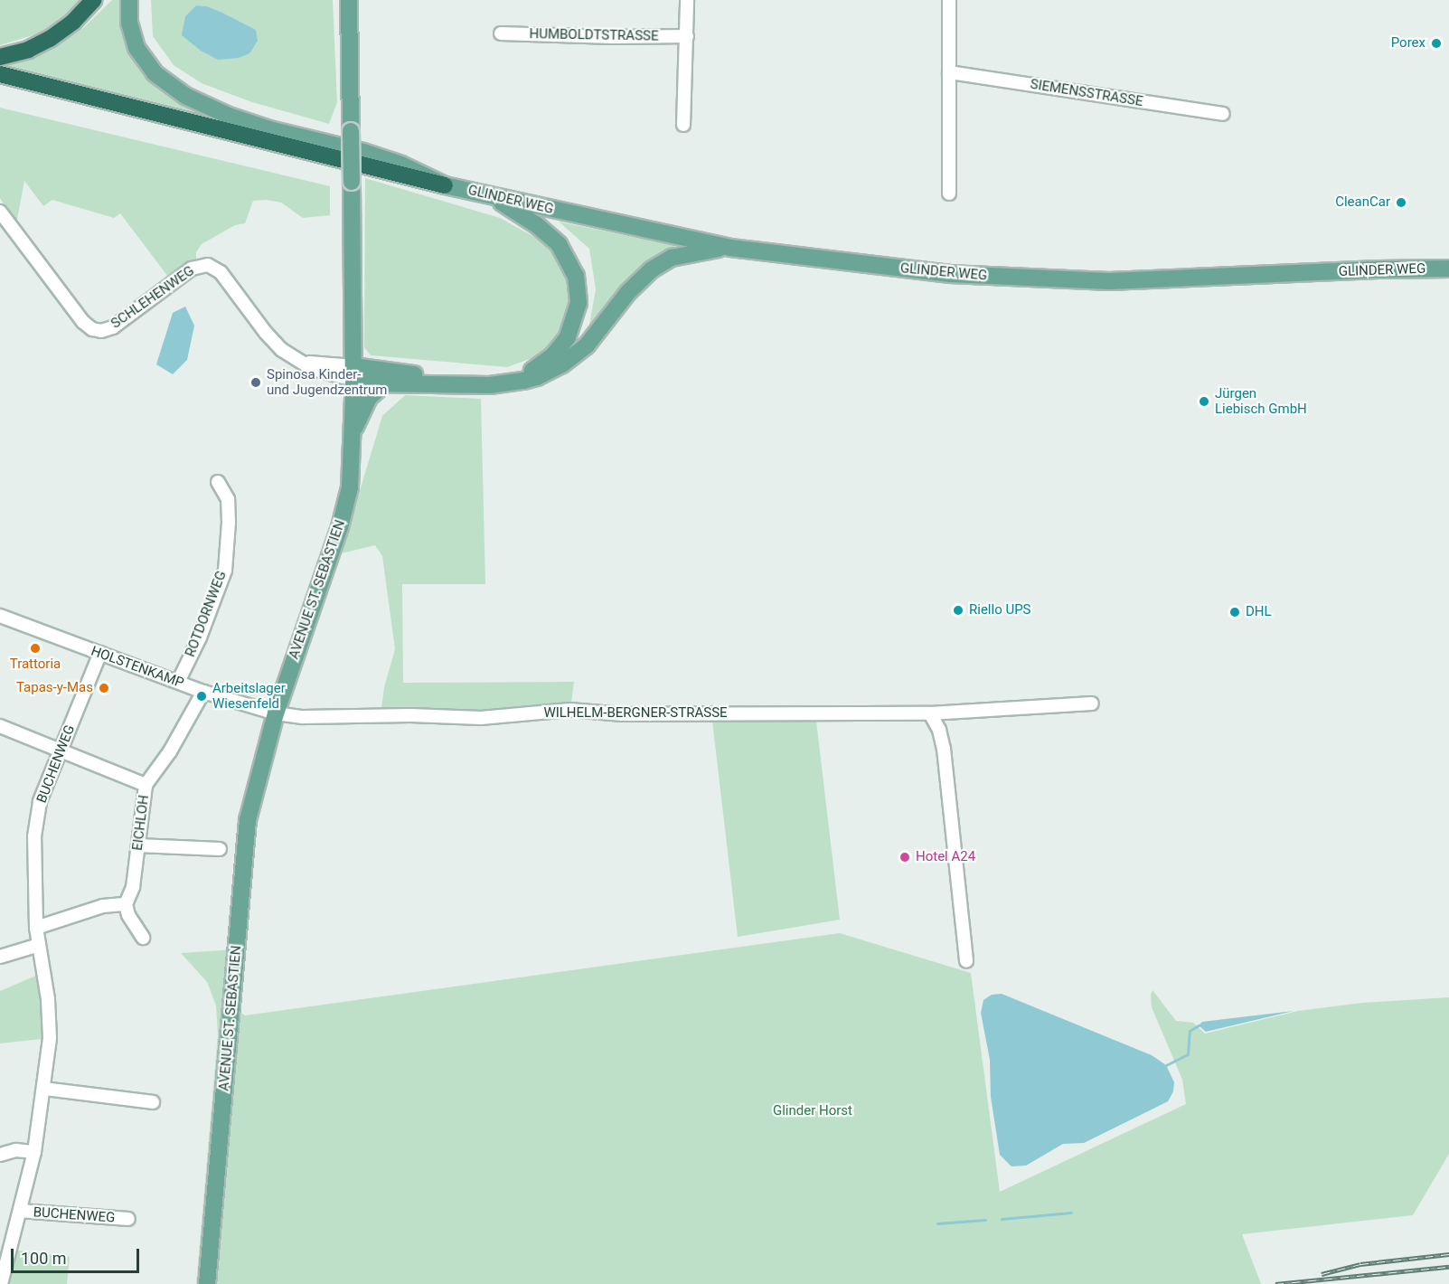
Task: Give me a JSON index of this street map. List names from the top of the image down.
{
  "streets": {
    "main road": ["GLINDER WEG", "AVENUE ST. SEBASTIEN"],
    "street": [
      "HUMBOLDTSTRASSE",
      "SIEMENSSTRASSE",
      "SCHLEHENWEG",
      "ROTDORNWEG",
      "HOLSTENKAMP",
      "WILHELM-BERGNER-STRASSE",
      "BUCHENWEG",
      "EICHLOH"
    ]
  },
  "crossings": [
    ["SCHLEHENWEG", "AVENUE ST. SEBASTIEN"],
    ["AVENUE ST. SEBASTIEN", "HOLSTENKAMP"],
    ["AVENUE ST. SEBASTIEN", "WILHELM-BERGNER-STRASSE"],
    ["ROTDORNWEG", "HOLSTENKAMP"],
    ["HOLSTENKAMP", "WILHELM-BERGNER-STRASSE"],
    ["HOLSTENKAMP", "BUCHENWEG"],
    ["HOLSTENKAMP", "EICHLOH"]
  ],
  "parks": ["Glinder Horst"],
  "places": [
    "Porex",
    "CleanCar",
    "Spinosa Kinder- und Jugendzentrum",
    "Jürgen Liebisch GmbH",
    "Riello UPS",
    "DHL",
    "Trattoria",
    "Tapas-y-Mas",
    "Arbeitslager Wiesenfeld",
    "Hotel A24"
  ],
  "scale_bar": "100 m"
}
